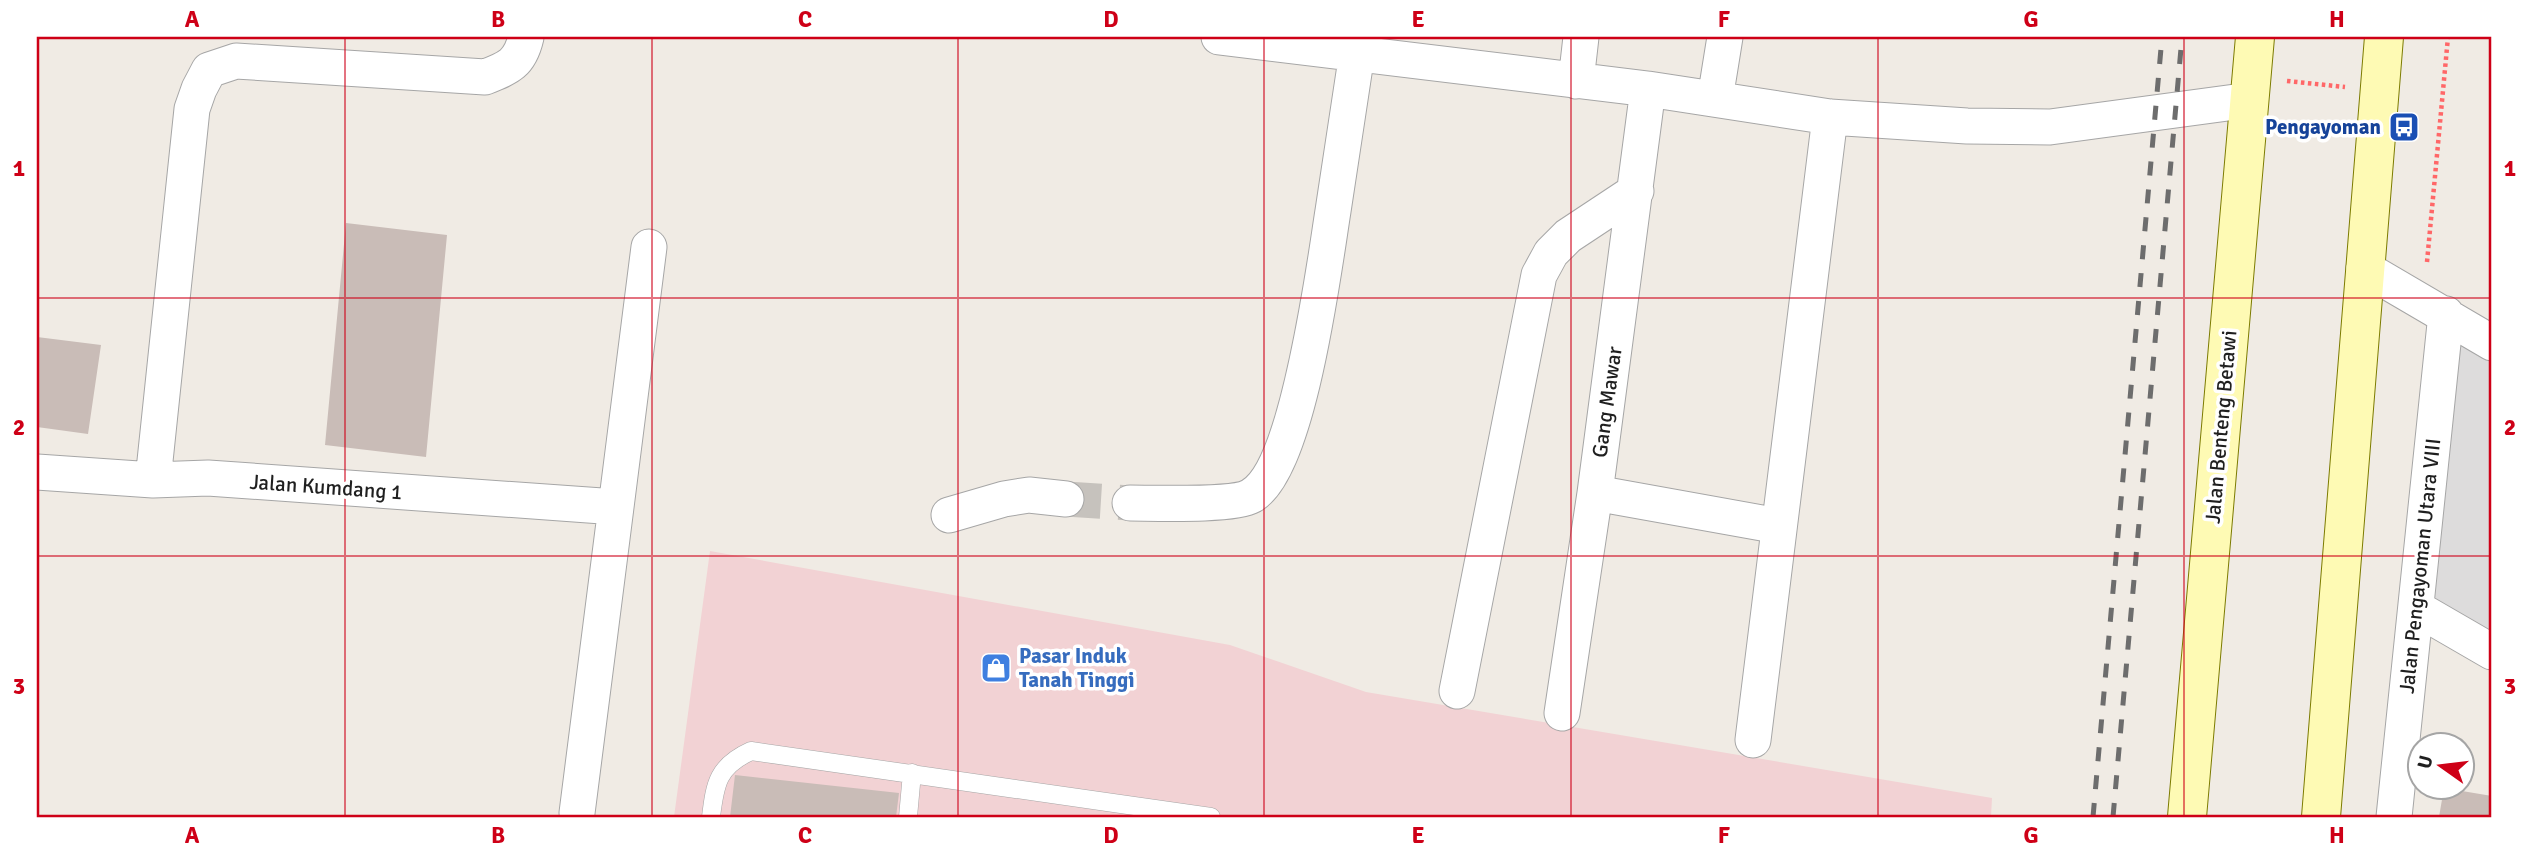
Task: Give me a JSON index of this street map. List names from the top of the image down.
{
  "streets": {
    "main road": ["Jalan Benteng Betawi"],
    "street": ["Gang Mawar", "Jalan Kumdang 1", "Jalan Pengayoman Utara VIII"]
  },
  "places": {
    "bus stop": ["Pengayoman"],
    "shop": ["Pasar Induk Tanah Tinggi"]
  },
  "north": "left",
  "grid": {
    "columns": [
      "A",
      "B",
      "C",
      "D",
      "E",
      "F",
      "G",
      "H"
    ],
    "rows": ["1", "2", "3"]
  }
}
